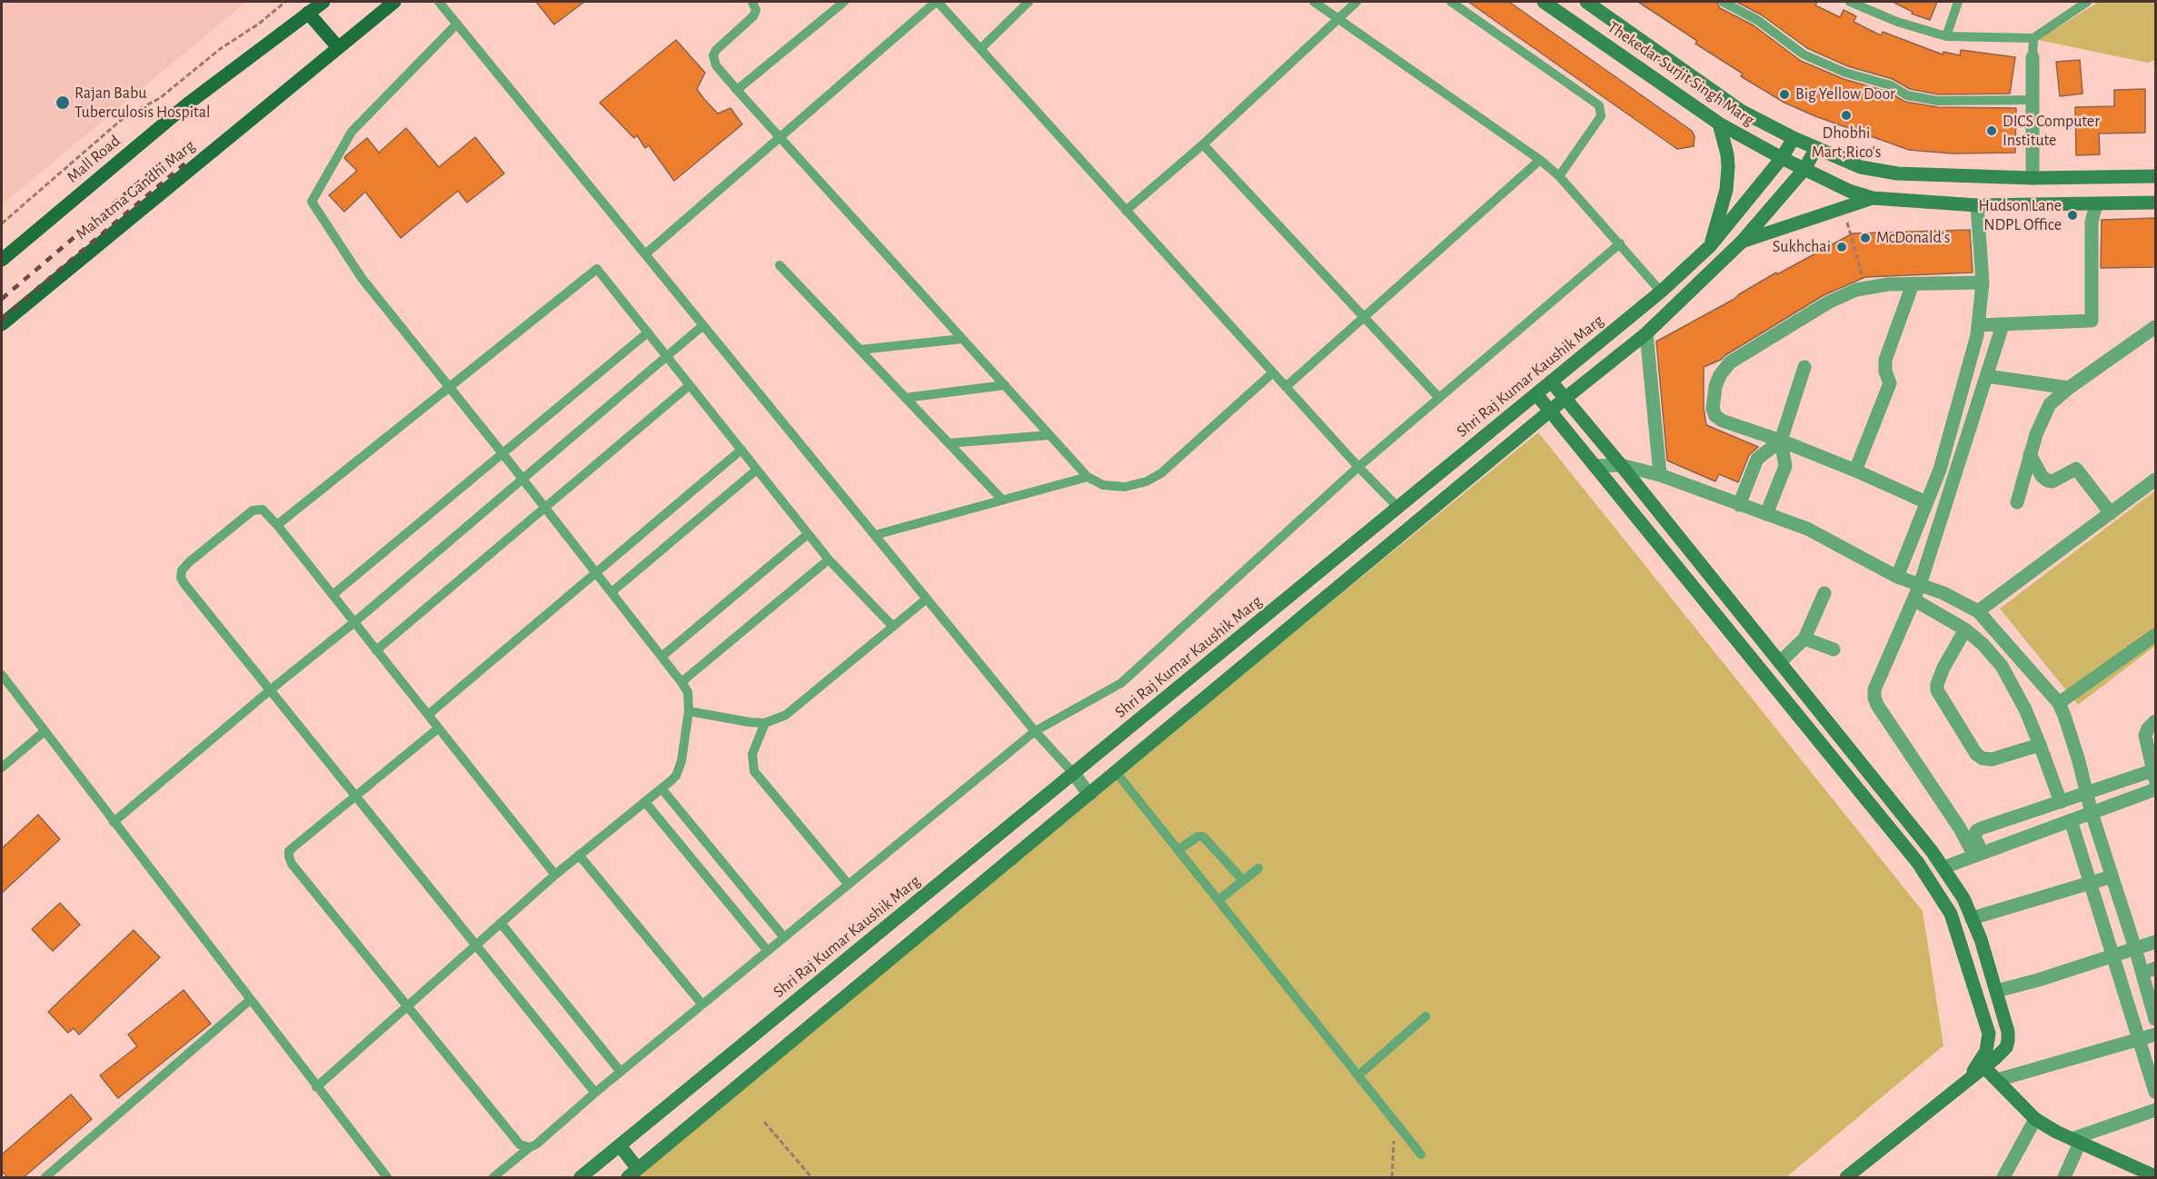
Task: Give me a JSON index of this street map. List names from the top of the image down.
{
  "streets": {
    "main road": ["Mall Road", "Mahatma Gandhi Marg"],
    "street": ["Thekedar Surjit Singh Marg", "Shri Raj Kumar Kaushik Marg"]
  },
  "crossings": [
    ["Thekedar Surjit Singh Marg", "Shri Raj Kumar Kaushik Marg"]
  ],
  "places": [
    "Big Yellow Door",
    "Rajan Babu Tuberculosis Hospital",
    "Dhobhi Mart;Rico's",
    "DICS Computer Institute",
    "Hudson Lane NDPL Office",
    "McDonald's",
    "Sukhchai"
  ]
}
